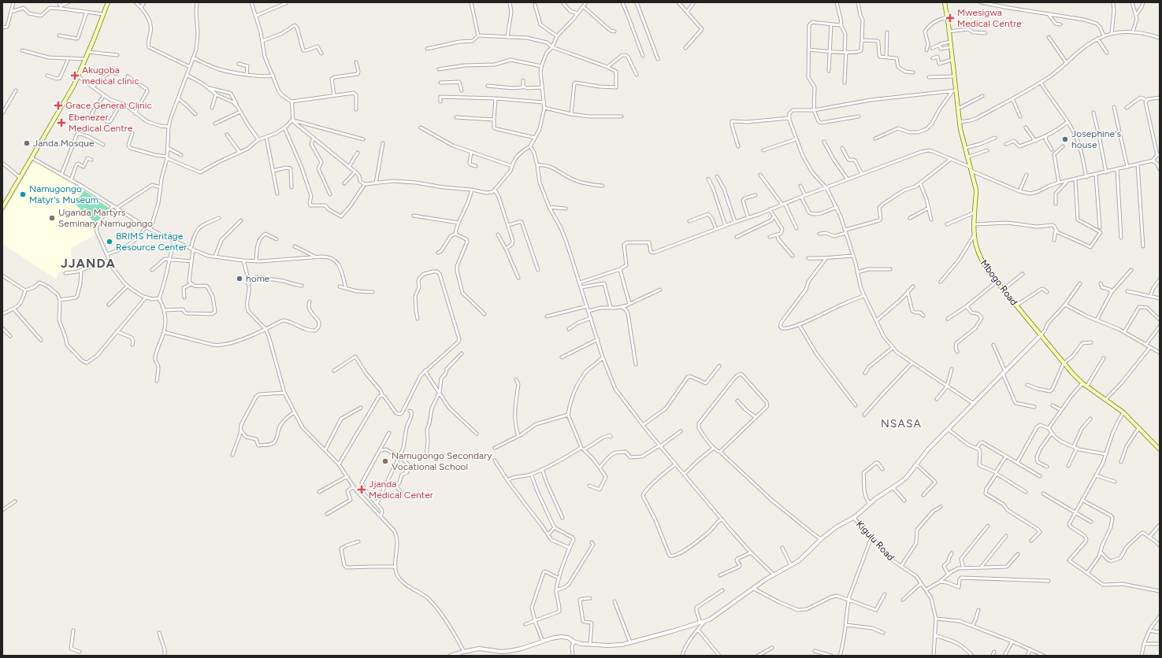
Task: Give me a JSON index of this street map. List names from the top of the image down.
{
  "streets": {
    "main road": ["Mbogo Road"],
    "street": ["Kigulu Road"]
  },
  "districts": ["JJANDA", "NSASA"],
  "places": {
    "health": [
      "Mwesigwa Medical Centre",
      "Akugoba medical clinic",
      "Grace General Clinic",
      "Ebenezer Medical.Centre",
      "Jjanda Medical Center"
    ],
    "other": [
      "Josephine's house",
      "Janda.Mosque",
      "Namugongo Matyr's Museum",
      "Uganda Martyrs Seminary Namugongo",
      "BRIMS Heritage Resource Center",
      "home",
      "Namugongo Secondary Vocational School"
    ]
  }
}
